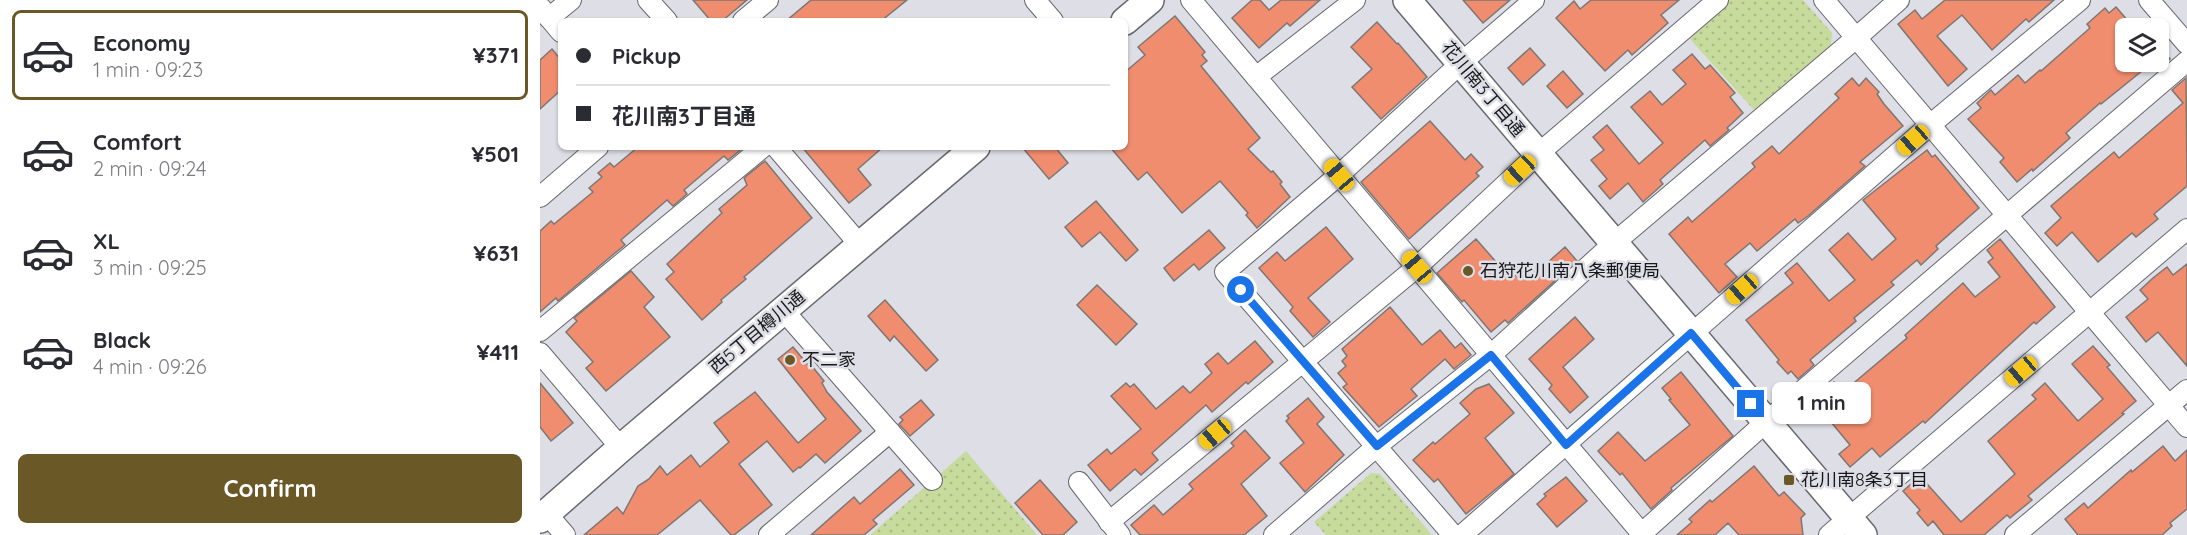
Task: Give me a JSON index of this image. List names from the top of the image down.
{
  "streets": {
    "street": ["花川南3丁目通", "西5丁目樽川通"]
  },
  "places": {
    "other": ["石狩花川南八条郵便局", "不二家"],
    "transit": ["花川南8条3丁目"]
  },
  "page": {
    "list": [
      {
        "name": "Economy",
        "note": "1 min · 09:23",
        "value": "¥371"
      },
      {
        "name": "Comfort",
        "note": "2 min · 09:24",
        "value": "¥501"
      },
      {
        "name": "XL",
        "note": "3 min · 09:25",
        "value": "¥631"
      },
      {
        "name": "Black",
        "note": "4 min · 09:26",
        "value": "¥411"
      }
    ],
    "banner": ["Pickup", "花川南3丁目通"],
    "bubble": "1 min",
    "buttons": "Confirm"
  }
}
